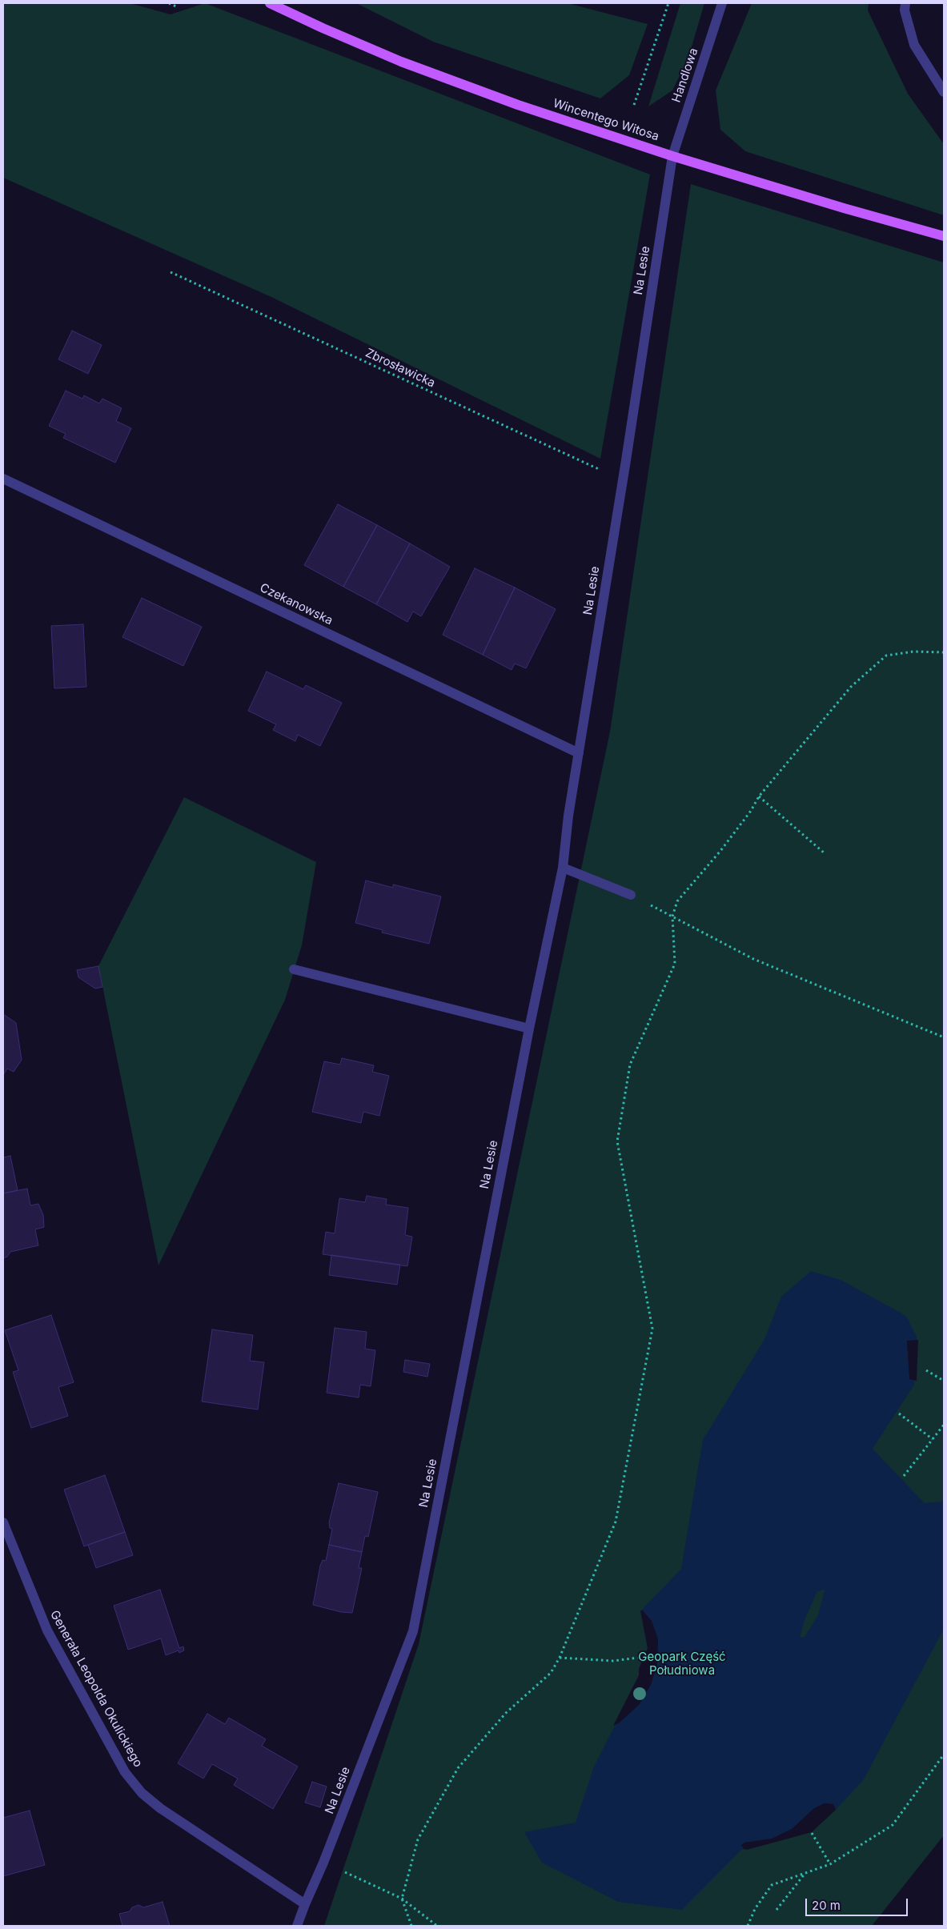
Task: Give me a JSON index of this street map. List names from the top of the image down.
{
  "streets": {
    "main road": ["Wincentego Witosa"],
    "street": [
      "Handlowa",
      "Na Lesie",
      "Czekanowska",
      "Generała Leopolda Okulickiego"
    ],
    "path": ["Zbrosławicka"]
  },
  "crossings": [
    ["Handlowa", "Wincentego Witosa"],
    ["Handlowa", "Na Lesie"],
    ["Wincentego Witosa", "Na Lesie"],
    ["Na Lesie", "Zbrosławicka"],
    ["Na Lesie", "Czekanowska"],
    ["Na Lesie", "Generała Leopolda Okulickiego"]
  ],
  "parks": ["Geopark Część Południowa"],
  "scale_bar": "20 m"
}
